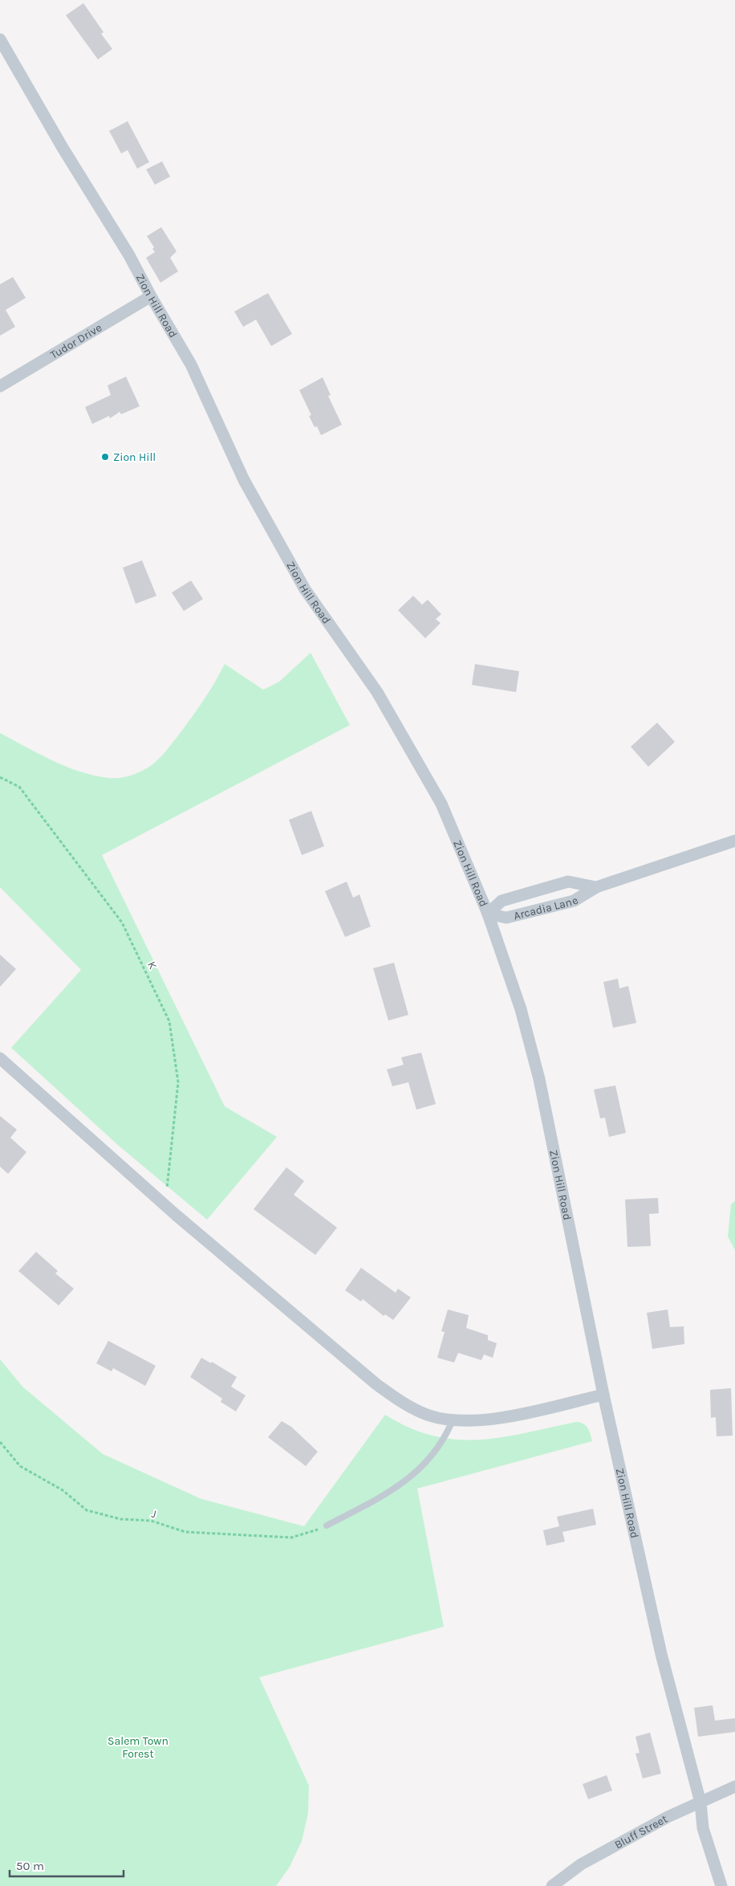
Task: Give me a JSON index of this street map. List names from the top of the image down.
{
  "streets": {
    "street": [
      "Zion Hill Road",
      "Tudor Drive",
      "Arcadia Lane",
      "Bluff Street"
    ],
    "path": ["K", "J"]
  },
  "crossings": [
    ["Zion Hill Road", "Tudor Drive"],
    ["Zion Hill Road", "Arcadia Lane"],
    ["Zion Hill Road", "Bluff Street"]
  ],
  "parks": ["Salem Town Forest"],
  "places": ["Zion Hill"],
  "scale_bar": "50 m"
}
